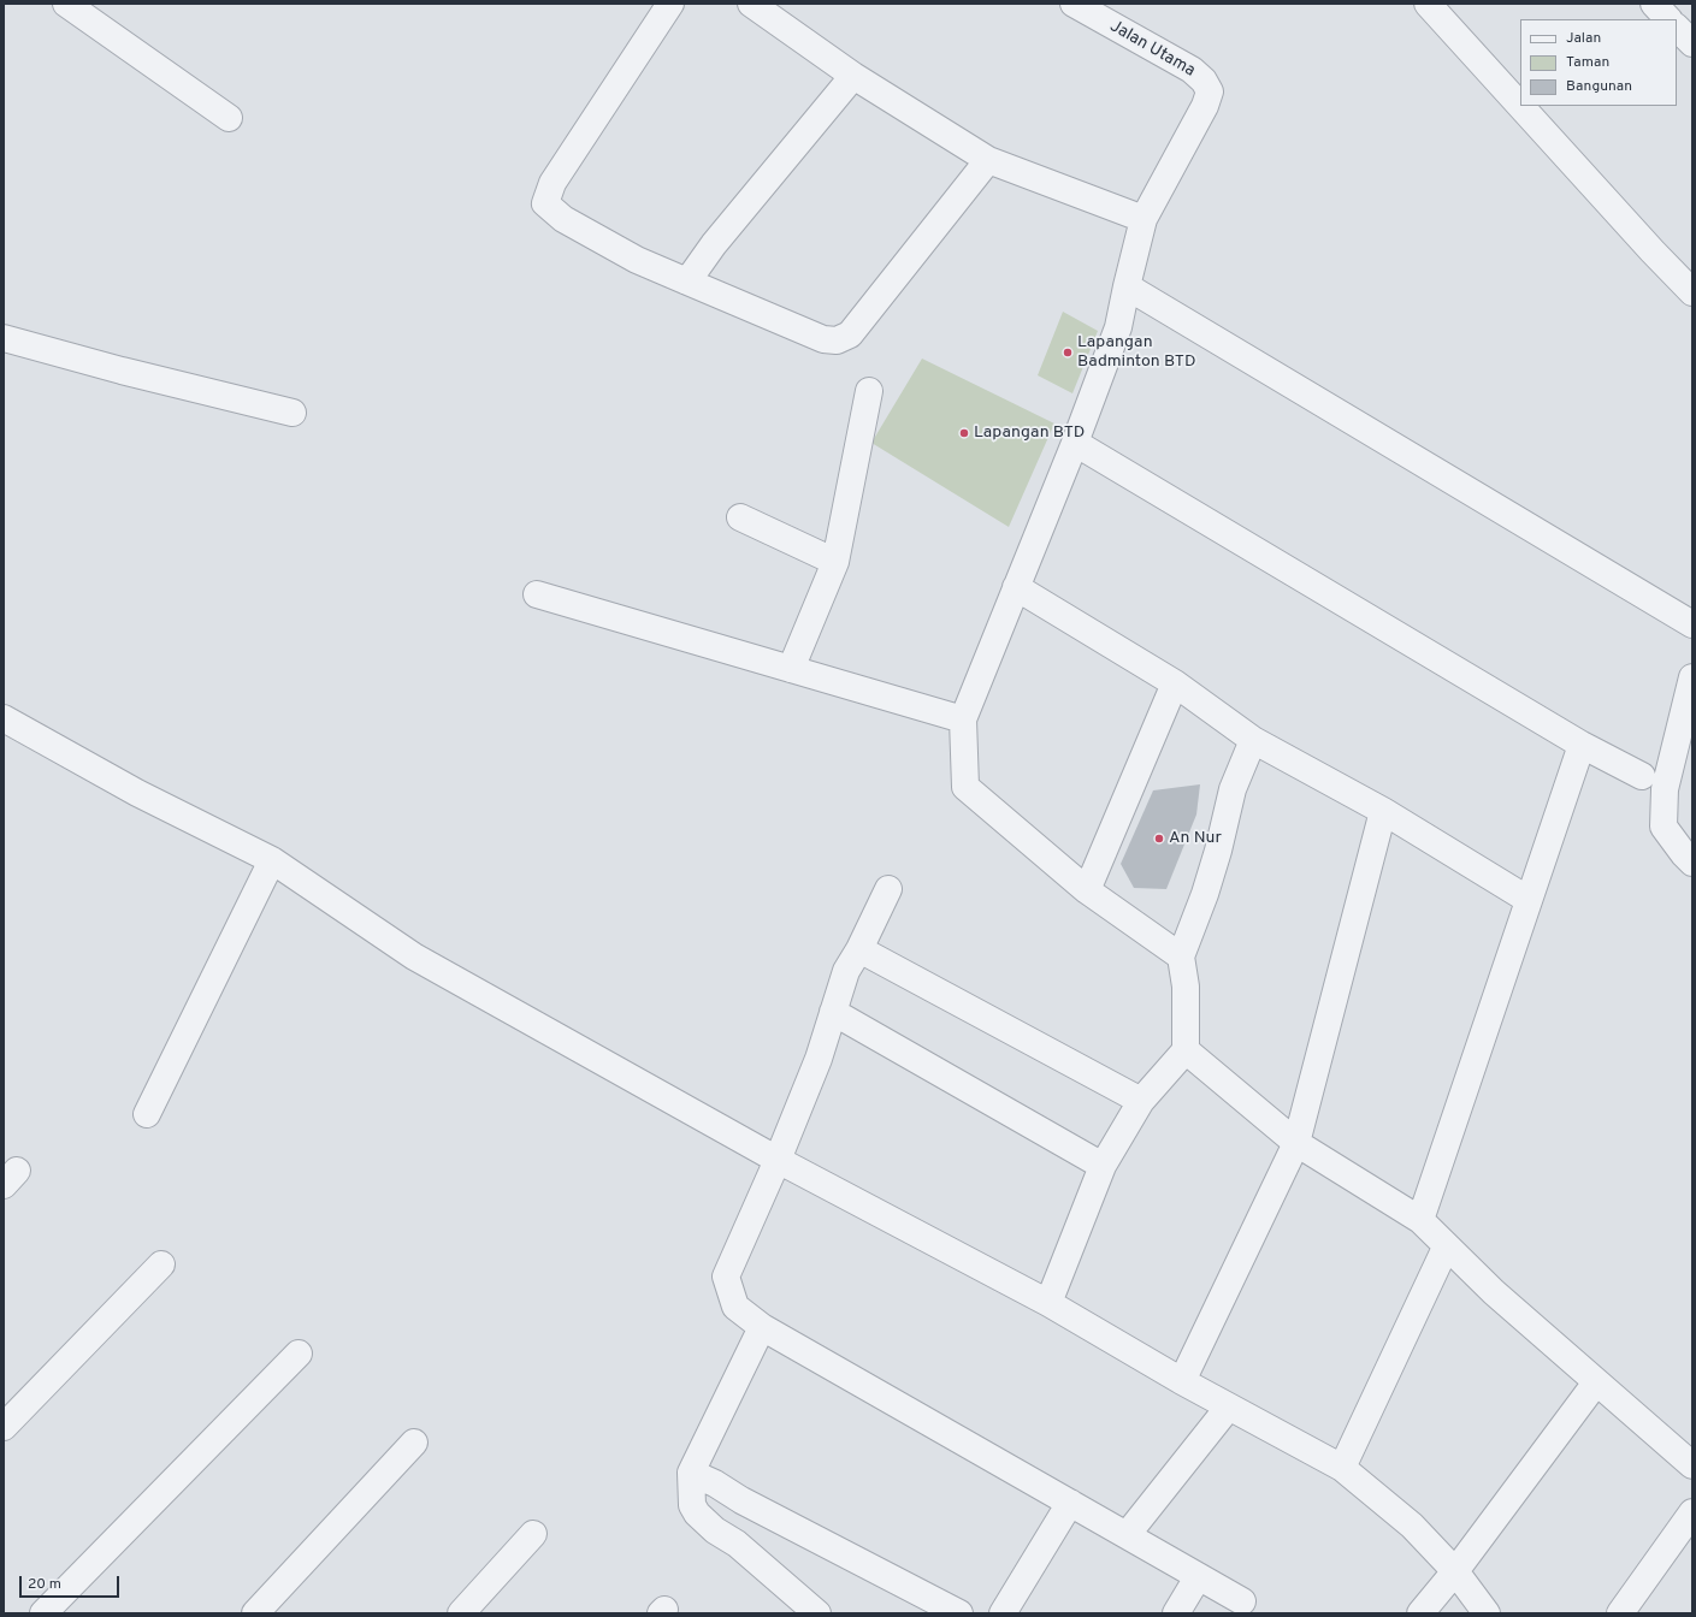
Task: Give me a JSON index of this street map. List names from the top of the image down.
{
  "streets": {
    "street": ["Jalan Utama"]
  },
  "places": ["Lapangan Badminton BTD", "Lapangan BTD", "An Nur"],
  "legend": ["Jalan", "Taman", "Bangunan"],
  "scale_bar": "20 m"
}
